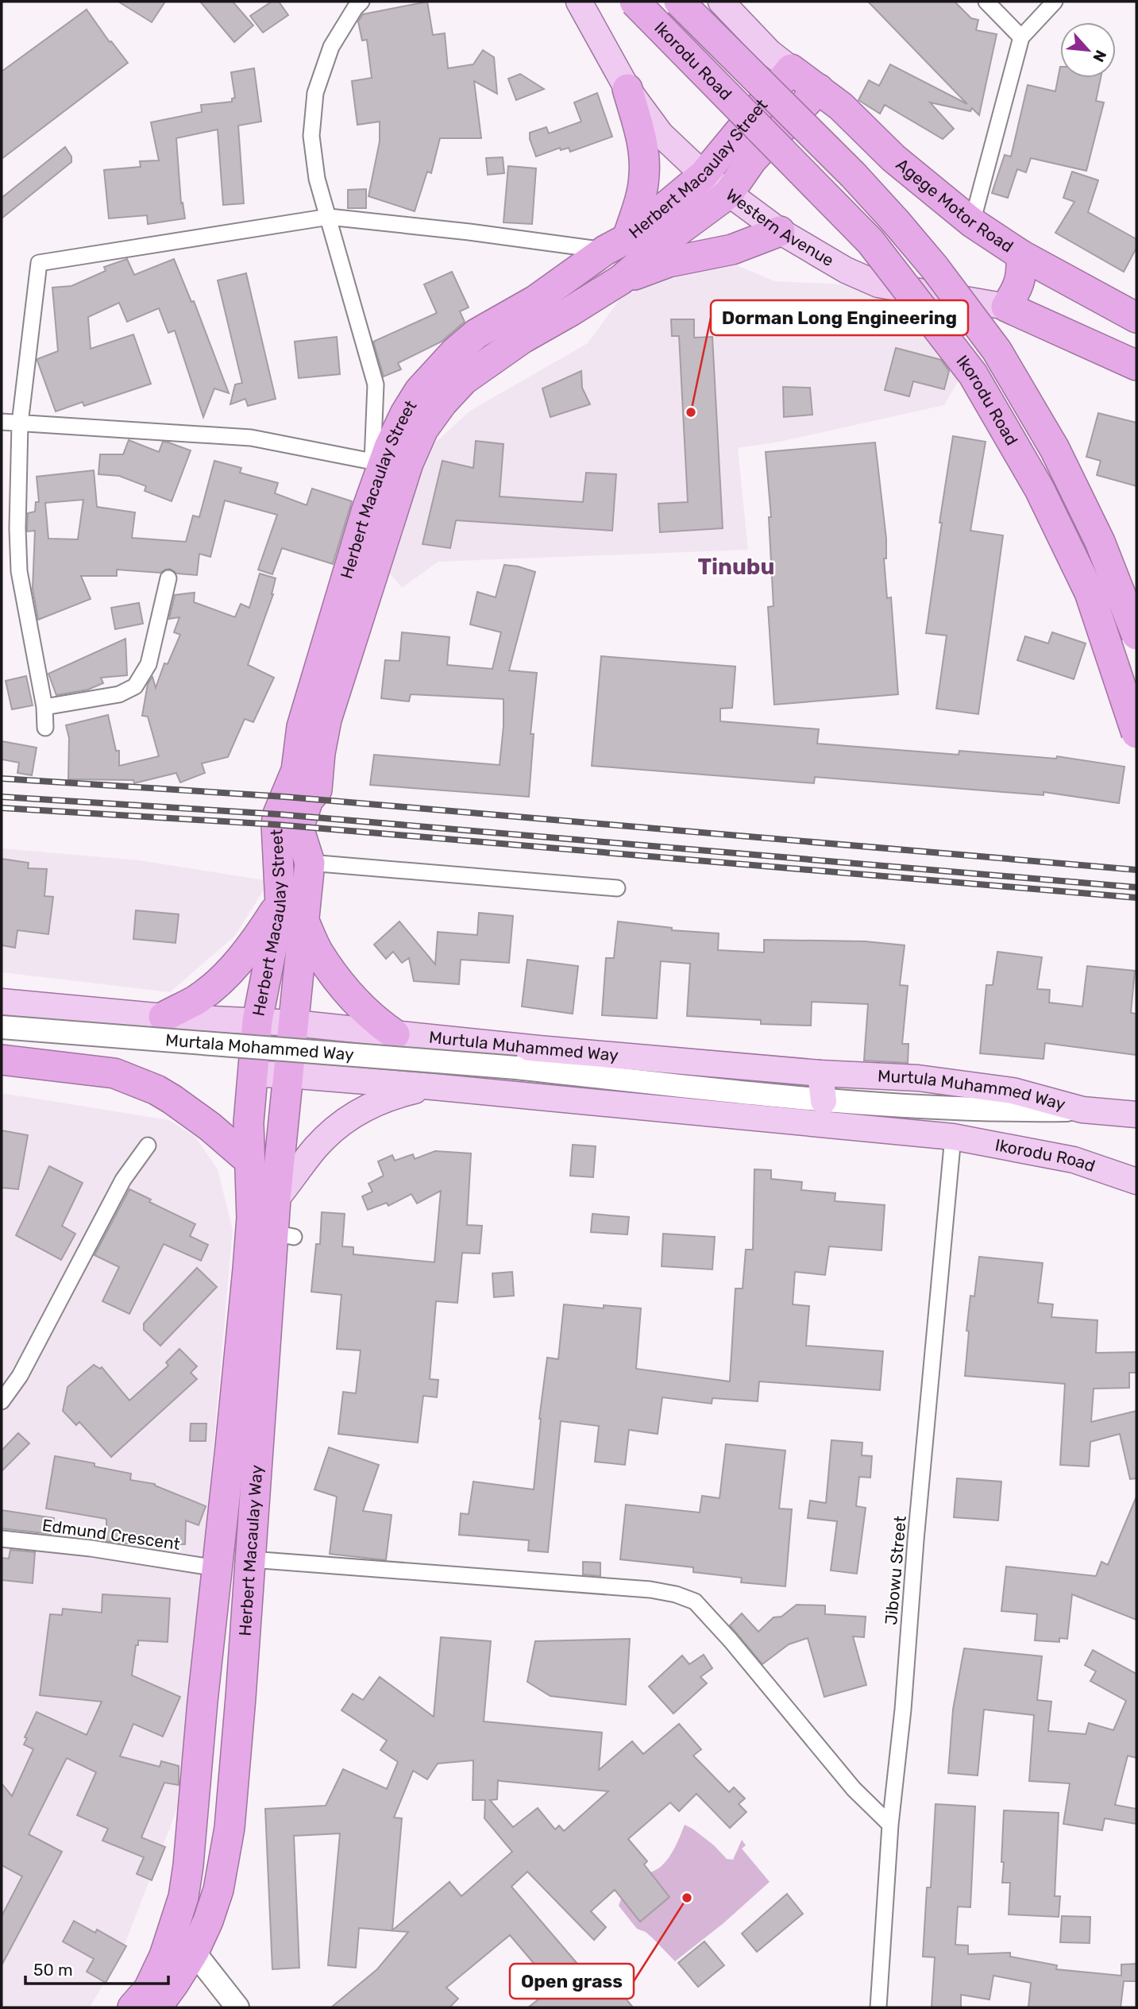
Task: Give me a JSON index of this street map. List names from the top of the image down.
{
  "streets": {
    "highway": [
      "Ikorodu Road",
      "Herbert Macaulay Street",
      "Agege Motor Road",
      "Herbert Macaulay Way"
    ],
    "main road": ["Western Avenue", "Murtula Muhammed Way", "Murtala Mohammed Way"],
    "street": ["Edmund Crescent", "Jibowu Street"]
  },
  "crossings": [
    ["Ikorodu Road", "Jibowu Street"],
    ["Herbert Macaulay Street", "Agege Motor Road"],
    ["Herbert Macaulay Street", "Western Avenue"],
    ["Herbert Macaulay Street", "Murtula Muhammed Way"],
    ["Herbert Macaulay Street", "Herbert Macaulay Way"],
    ["Murtula Muhammed Way", "Murtala Mohammed Way"],
    ["Edmund Crescent", "Herbert Macaulay Way"]
  ],
  "districts": ["Tinubu"],
  "places": ["Dorman Long Engineering", "Open grass"],
  "scale_bar": "50 m",
  "north": "bottom right"
}
